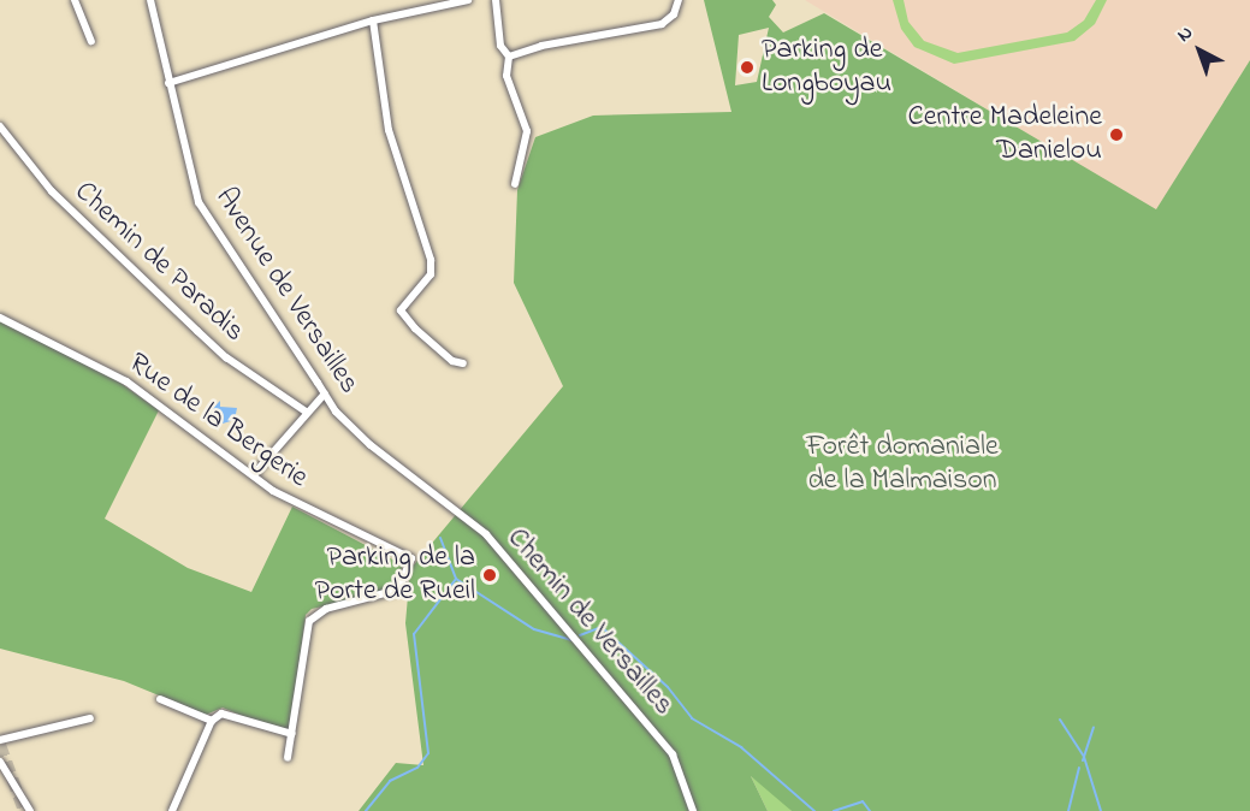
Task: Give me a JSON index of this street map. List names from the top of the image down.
{
  "streets": {
    "street": [
      "Chemin de Paradis",
      "Avenue de Versailles",
      "Rue de la Bergerie",
      "Chemin de Versailles"
    ]
  },
  "crossings": [
    ["Avenue de Versailles", "Chemin de Versailles"]
  ],
  "parks": ["Forêt domaniale de la Malmaison"],
  "places": ["Parking de Longboyau", "Centre Madeleine Danielou", "Parking de la Porte de Rueil"],
  "north": "top left"
}
